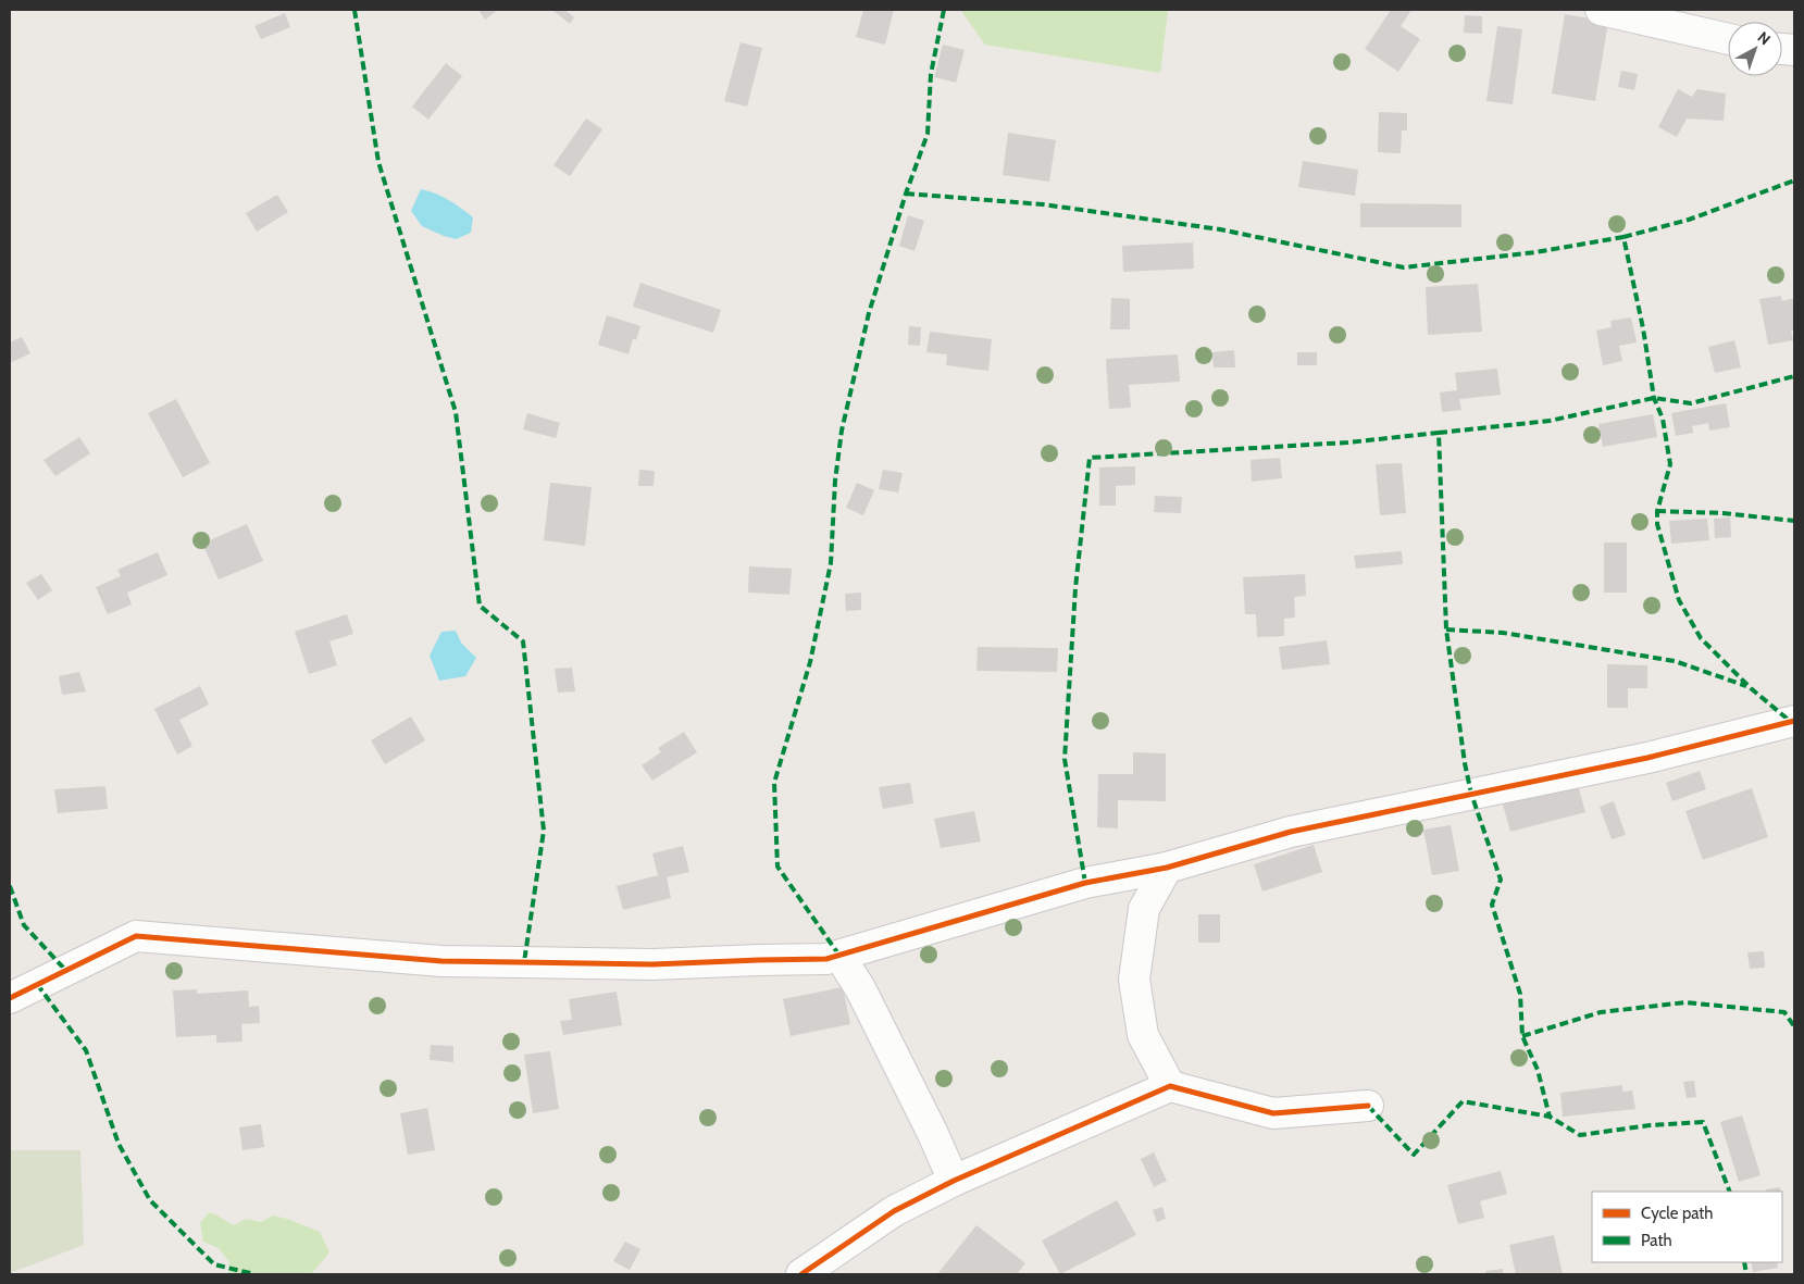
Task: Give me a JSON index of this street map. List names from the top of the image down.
{
  "legend": ["Cycle path", "Path"],
  "north": "top right"
}
